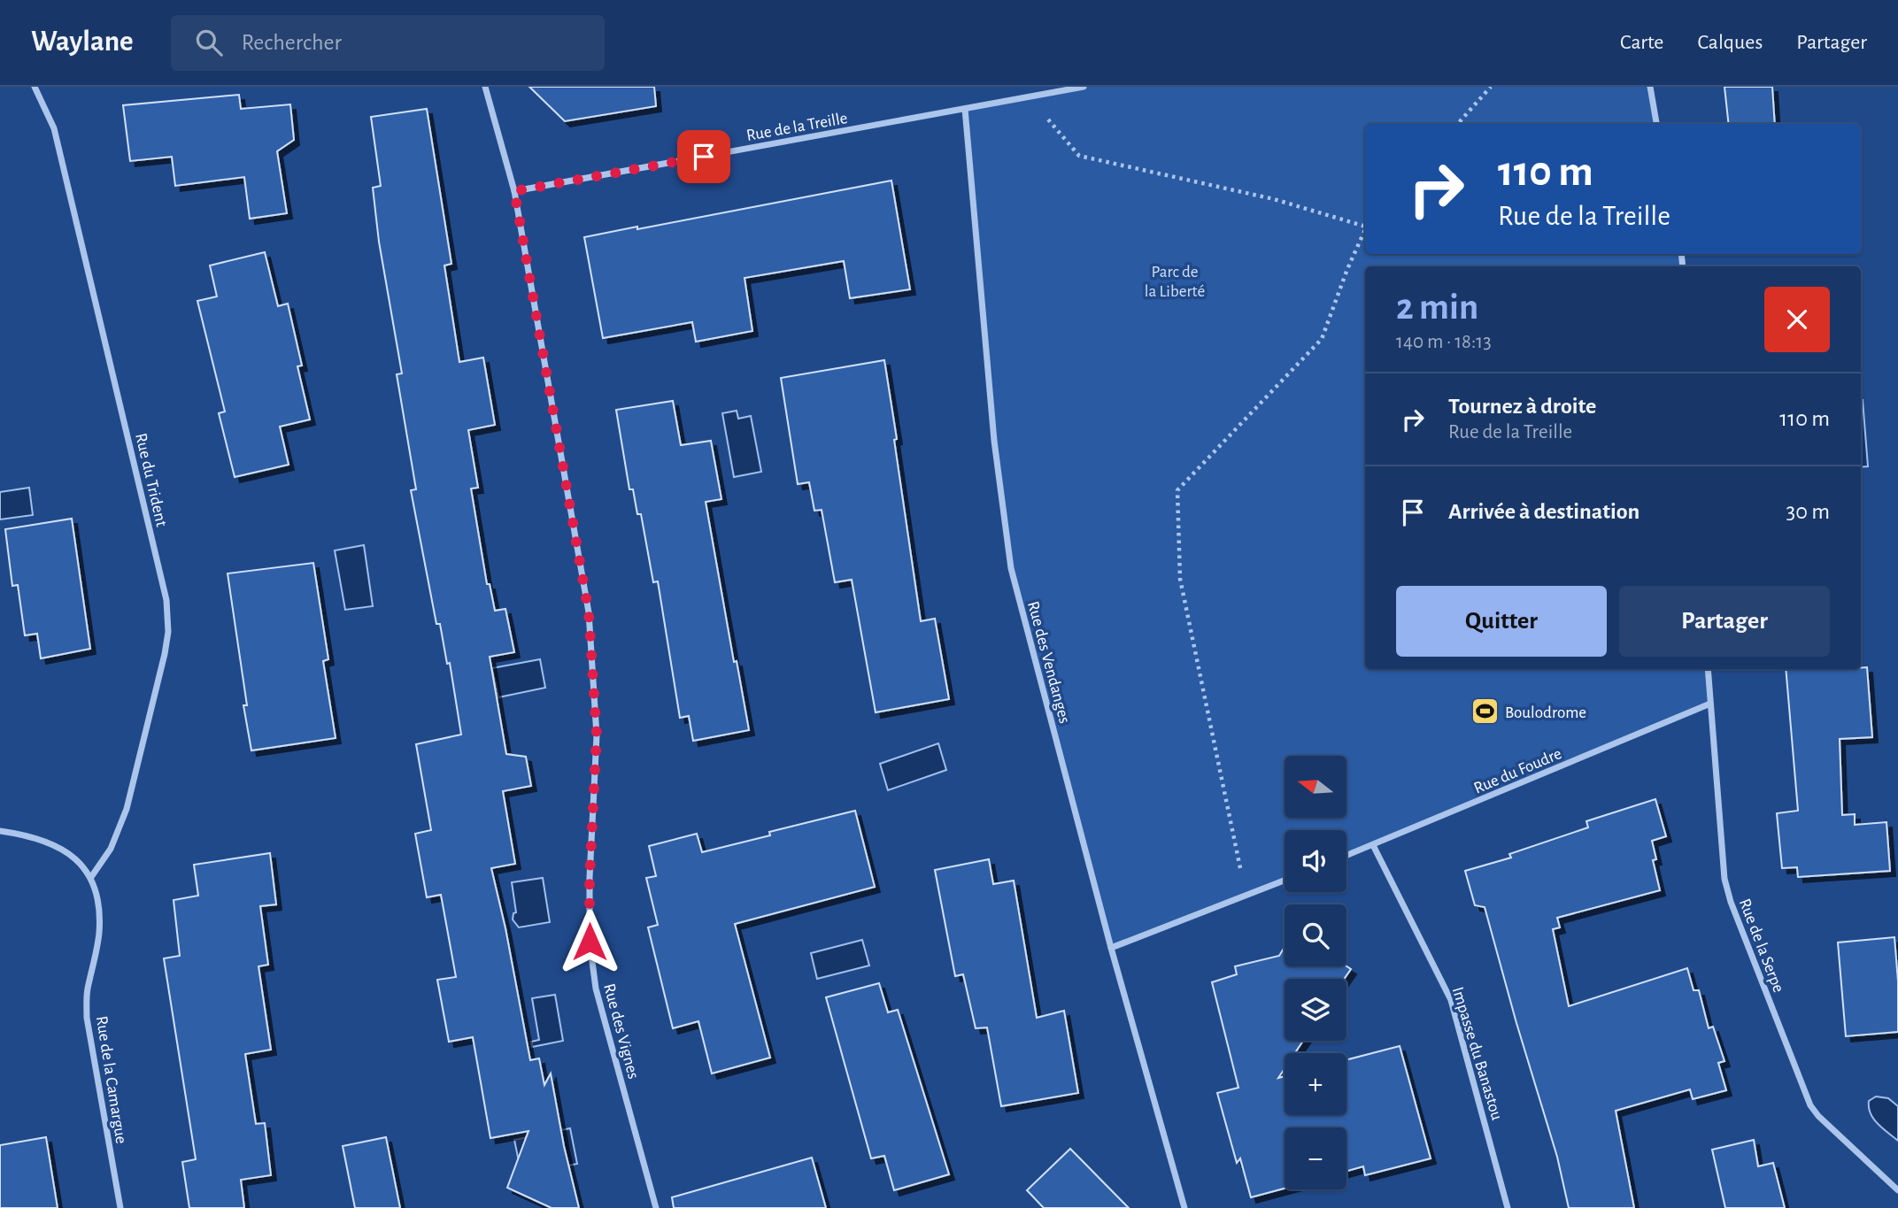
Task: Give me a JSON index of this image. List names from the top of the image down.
{
  "streets": {
    "street": [
      "Rue de la Treille",
      "Rue du Trident",
      "Rue des Vendanges",
      "Rue du Foudre",
      "Rue de la Serpe",
      "Rue des Vignes",
      "Impasse du Banastou",
      "Rue de la Camargue"
    ]
  },
  "crossings": [
    ["Rue de la Treille", "Rue des Vendanges"],
    ["Rue de la Treille", "Rue des Vignes"],
    ["Rue du Trident", "Rue de la Camargue"],
    ["Rue du Foudre", "Rue de la Serpe"],
    ["Rue du Foudre", "Impasse du Banastou"]
  ],
  "parks": ["Parc de la Liberté"],
  "places": {
    "sports": ["Boulodrome"]
  },
  "north": "left",
  "page": {
    "header": "Waylane",
    "search": "Rechercher",
    "nav": ["Carte", "Calques", "Partager"],
    "turn": ["110 m", "Rue de la Treille"],
    "heading": ["2 min", "140 m · 18:13"],
    "list": [
      {
        "name": "Tournez à droite",
        "note": "Rue de la Treille",
        "value": "110 m"
      },
      {
        "name": "Arrivée à destination",
        "value": "30 m"
      }
    ],
    "buttons": ["Quitter", "Partager"],
    "map_buttons": ["+", "−"]
  }
}
